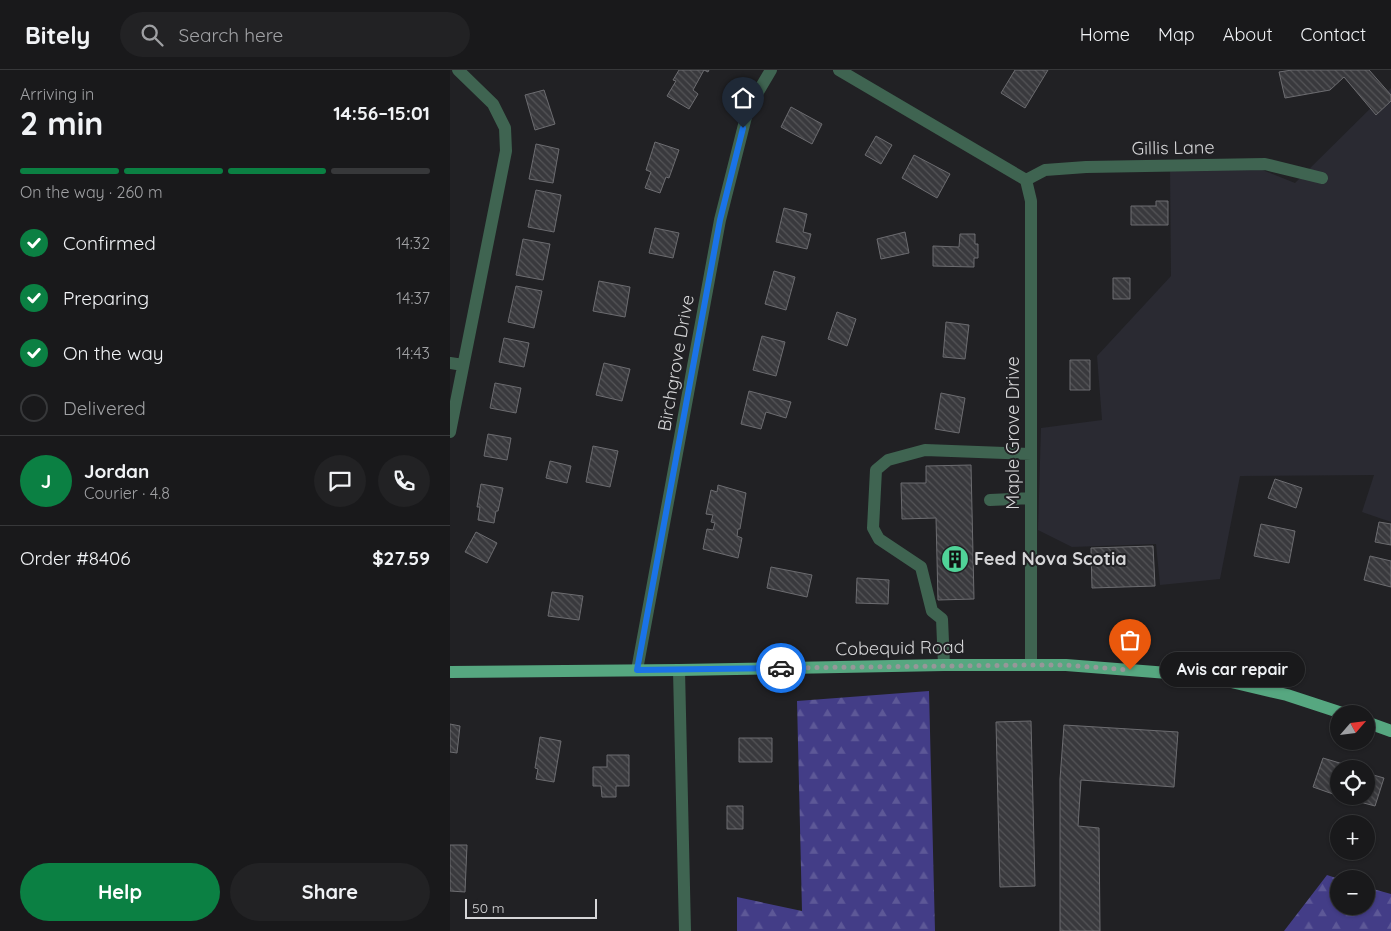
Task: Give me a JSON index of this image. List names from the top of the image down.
{
  "streets": {
    "main road": ["Cobequid Road"],
    "street": ["Gillis Lane", "Birchgrove Drive", "Maple Grove Drive"]
  },
  "crossings": [
    ["Gillis Lane", "Maple Grove Drive"],
    ["Birchgrove Drive", "Cobequid Road"],
    ["Maple Grove Drive", "Cobequid Road"]
  ],
  "places": {
    "building": ["Feed Nova Scotia"],
    "other": ["Avis car repair"]
  },
  "scale_bar": "50 m",
  "north": "top right",
  "page": {
    "header": "Bitely",
    "search": "Search here",
    "nav": [
      "Home",
      "Map",
      "About",
      "Contact"
    ],
    "heading": ["2 min", "Arriving in", "14:56–15:01"],
    "panel": [
      "Jordan",
      "Courier · 4.8",
      "Order #8406",
      "$27.59"
    ],
    "bar": "On the way · 260 m",
    "list": [
      ["Confirmed", "14:32"],
      ["Preparing", "14:37"],
      ["On the way", "14:43"],
      "Delivered"
    ],
    "round": "J",
    "bubble": "Avis car repair",
    "map_buttons": ["+", "−"],
    "buttons": ["Help", "Share"],
    "scale": "50 m"
  }
}
